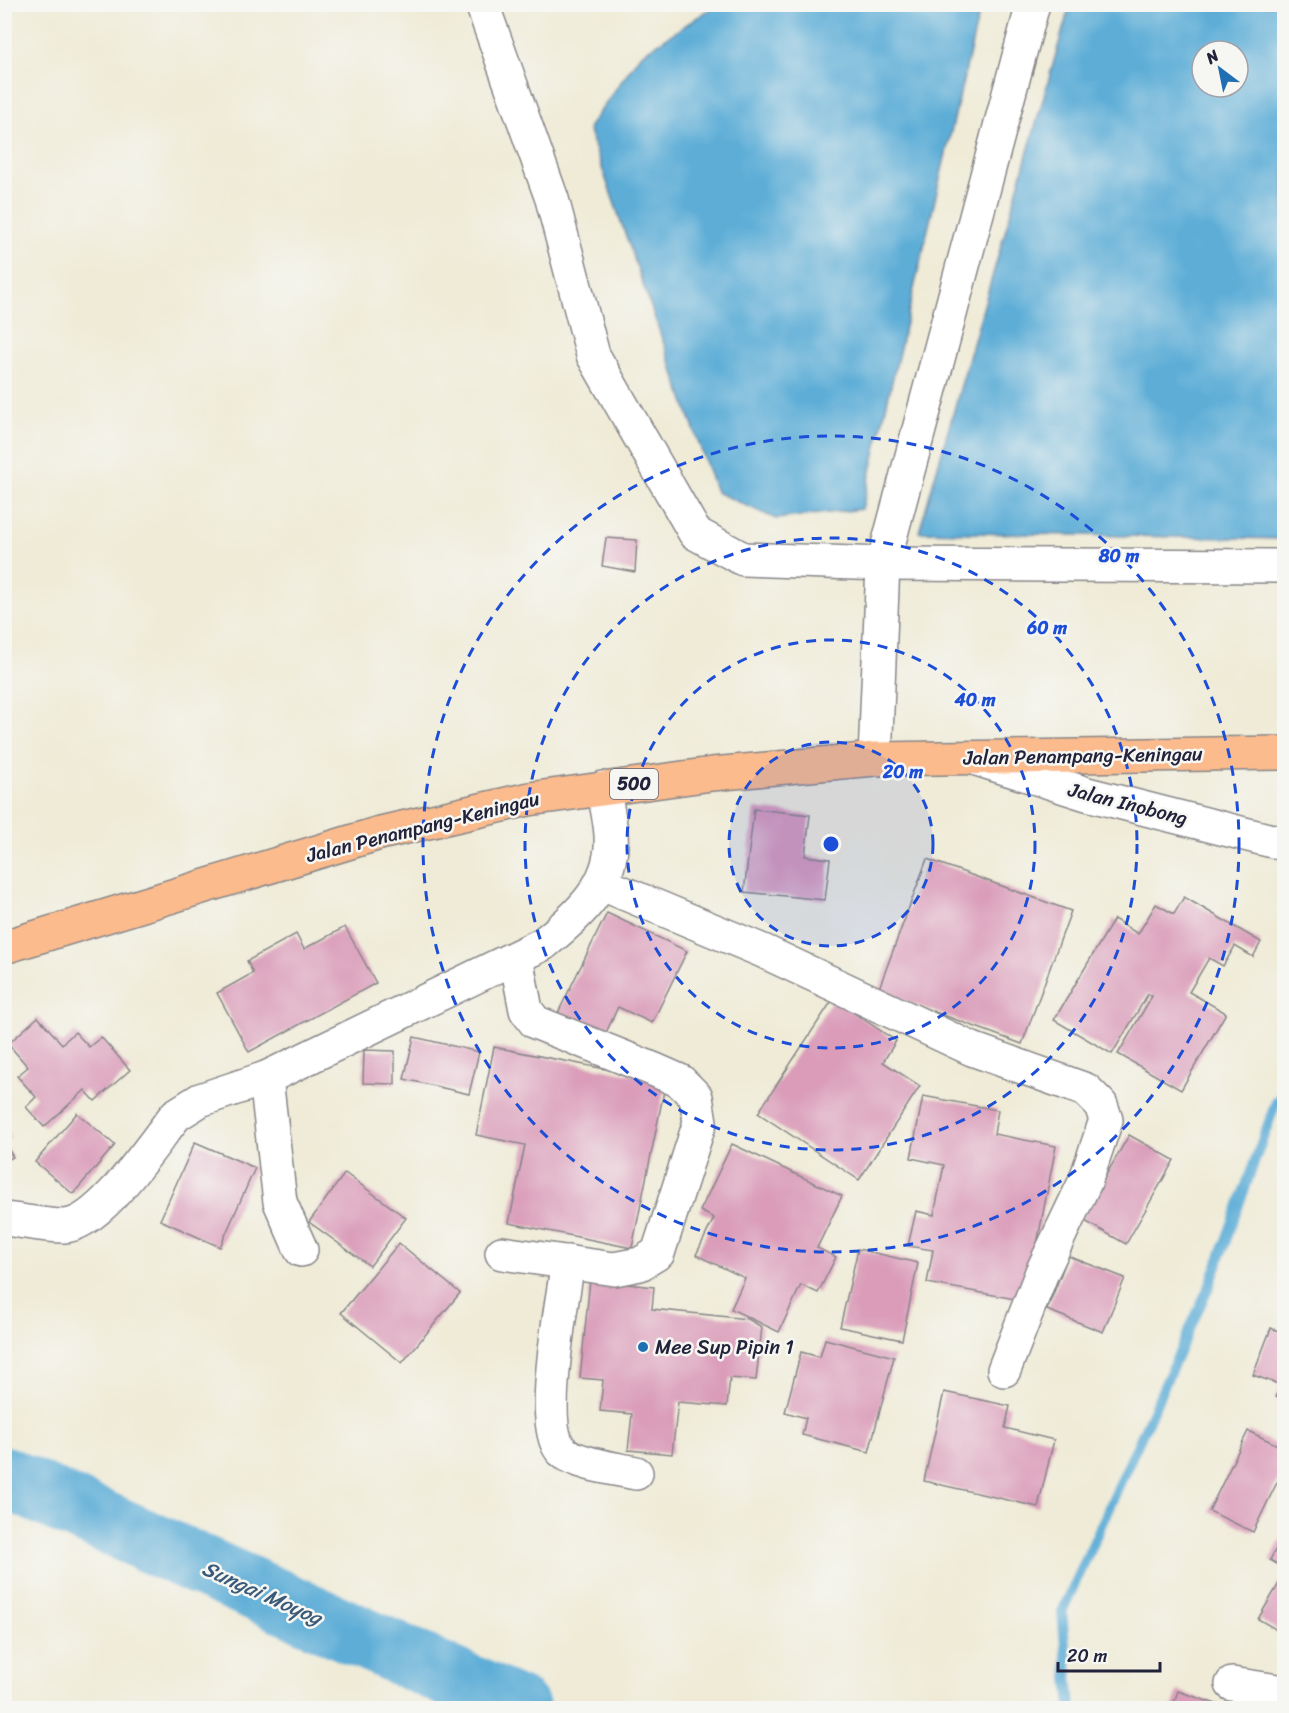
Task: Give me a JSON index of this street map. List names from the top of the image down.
{
  "streets": {
    "main road": ["Jalan Penampang-Keningau", "500"],
    "street": ["Jalan Inobong"]
  },
  "crossings": [
    ["Jalan Penampang-Keningau", "Jalan Inobong"]
  ],
  "water": ["Sungai Moyog"],
  "places": ["Mee Sup Pipin 1"],
  "scale_bar": "20 m",
  "north": "top left",
  "rings": [
    "80 m",
    "60 m",
    "40 m",
    "20 m"
  ]
}
